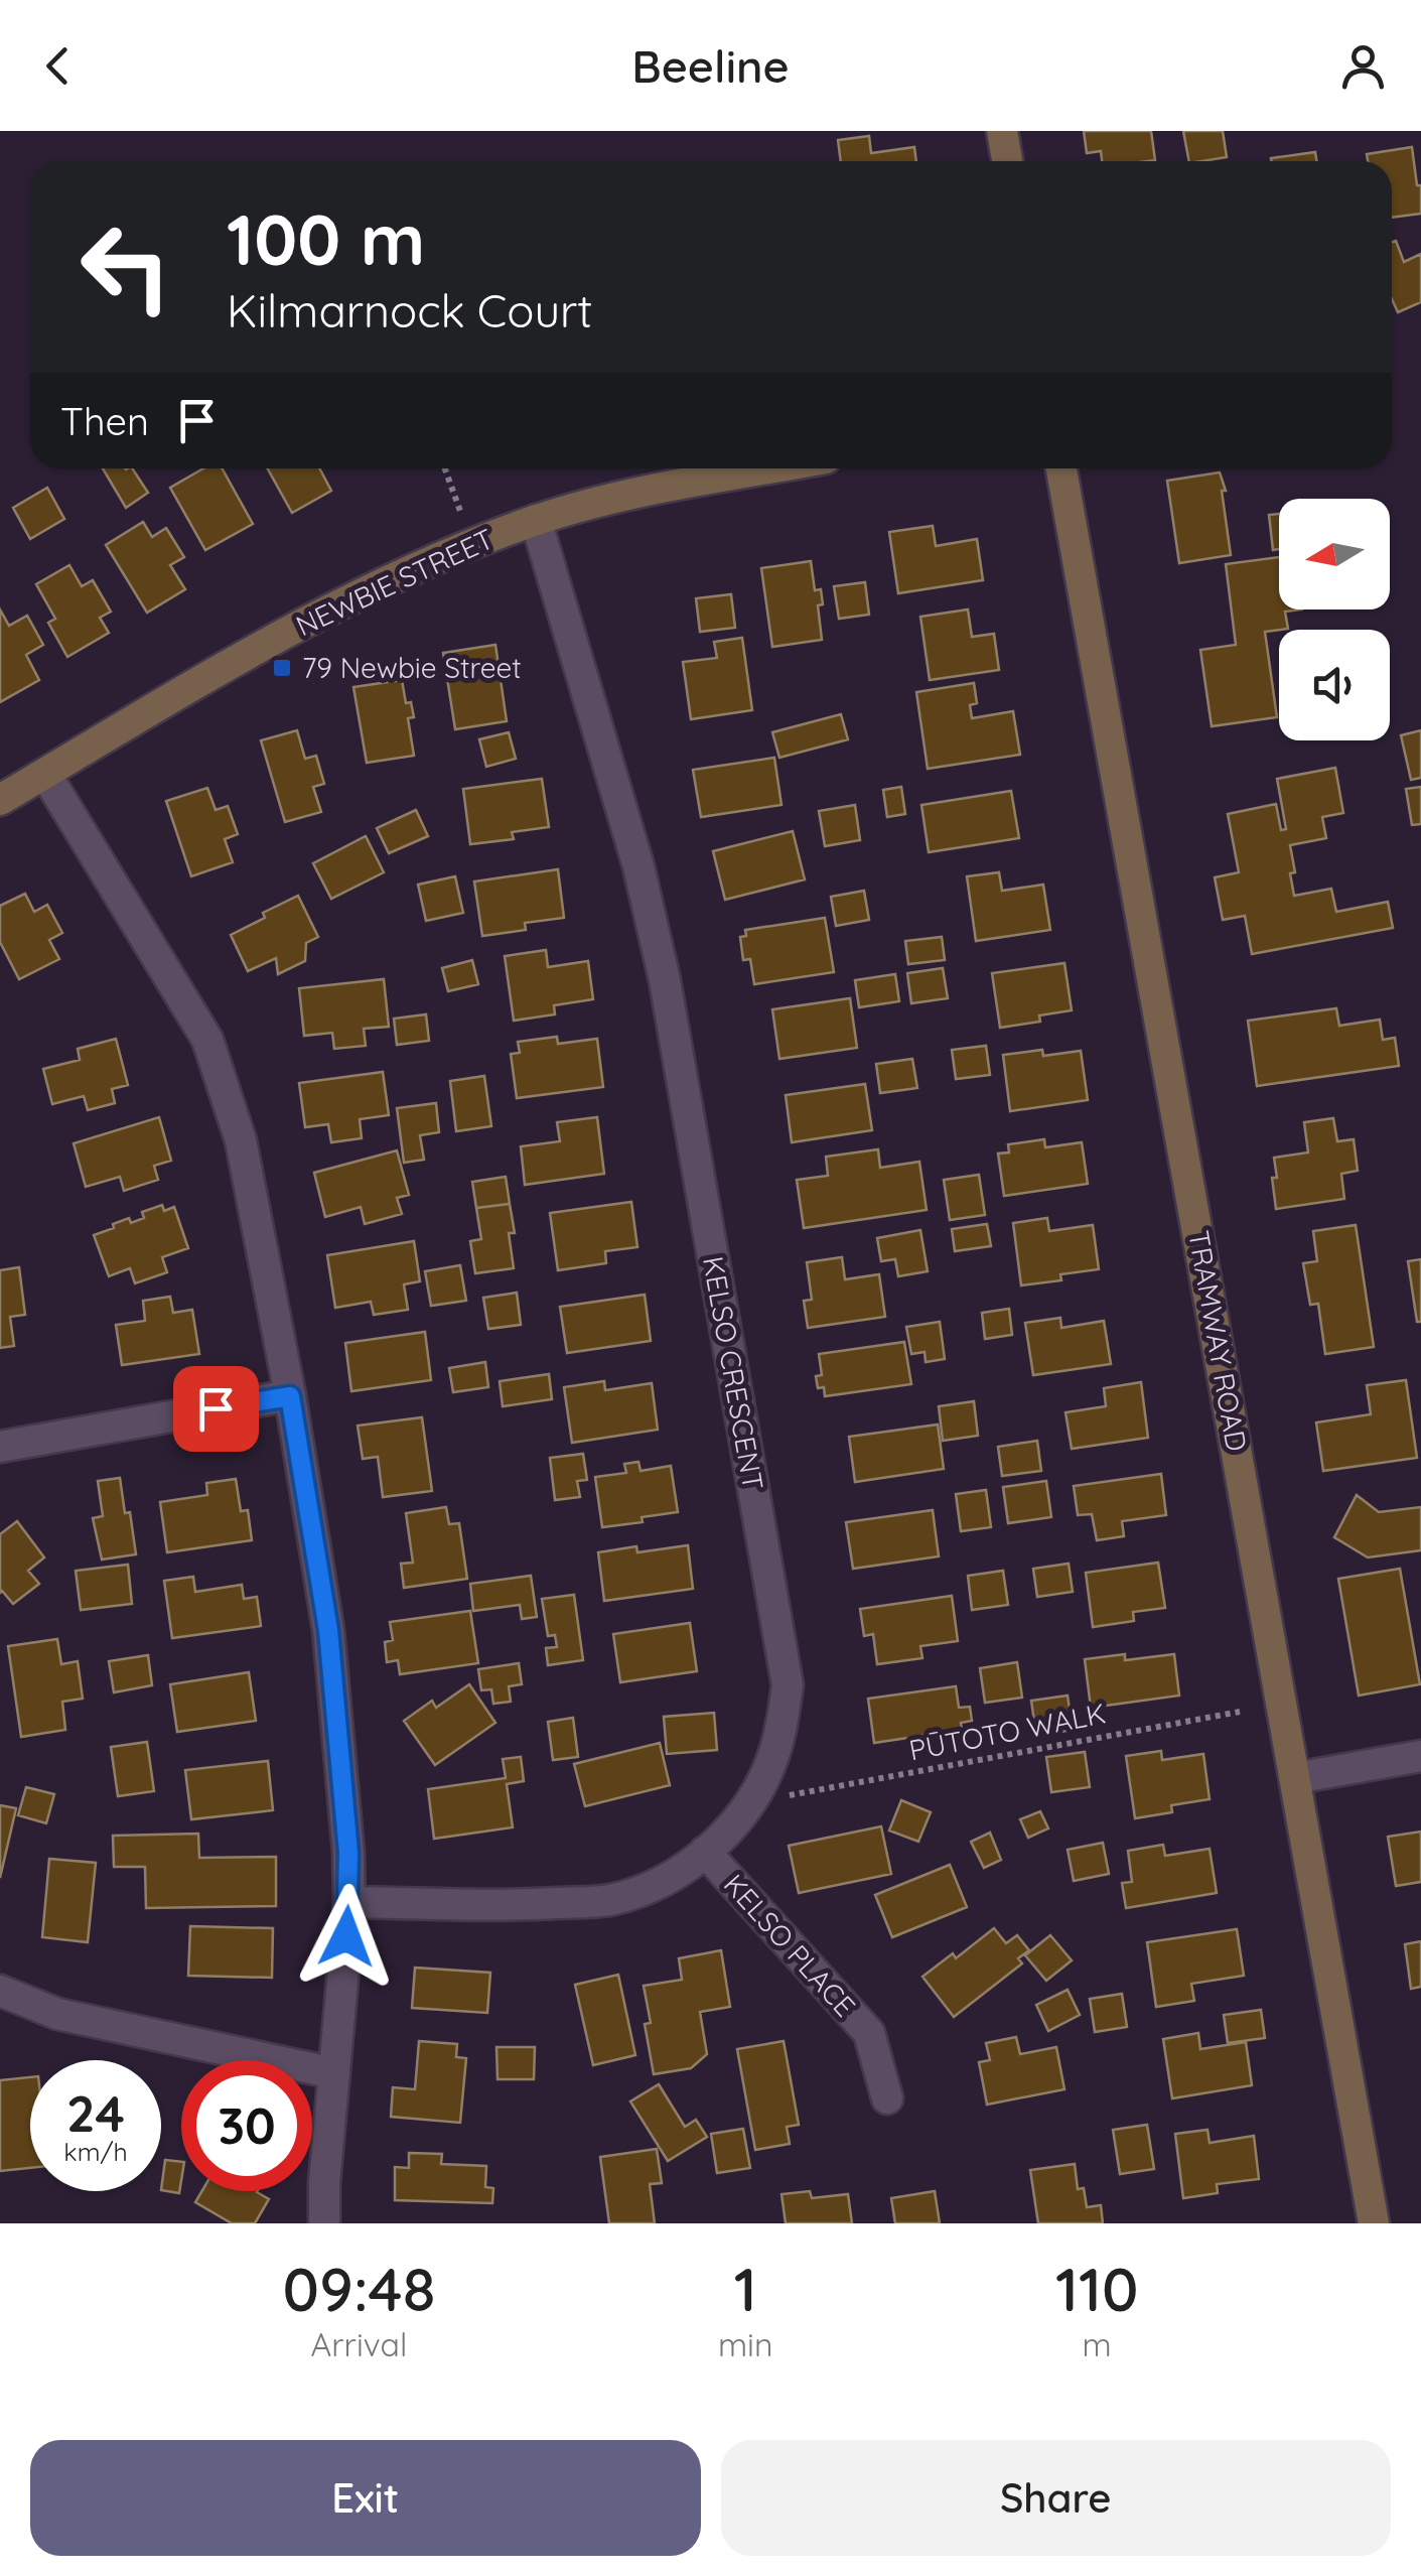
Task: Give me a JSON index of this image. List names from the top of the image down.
{
  "streets": {
    "street": [
      "NEWBIE STREET",
      "TRAMWAY ROAD",
      "KELSO CRESCENT",
      "KELSO PLACE"
    ],
    "path": ["PŪTOTO WALK"]
  },
  "crossings": [
    ["NEWBIE STREET", "KELSO CRESCENT"],
    ["KELSO CRESCENT", "KELSO PLACE"]
  ],
  "places": {
    "transit": ["79 Newbie Street"]
  },
  "north": "left",
  "page": {
    "header": "Beeline",
    "turn": ["100 m", "Kilmarnock Court"],
    "then": "Then",
    "speed": "24 km/h",
    "limit": "30",
    "eta": [
      "09:48",
      "Arrival",
      "1",
      "min",
      "110",
      "m"
    ],
    "buttons": ["Exit", "Share"]
  }
}
